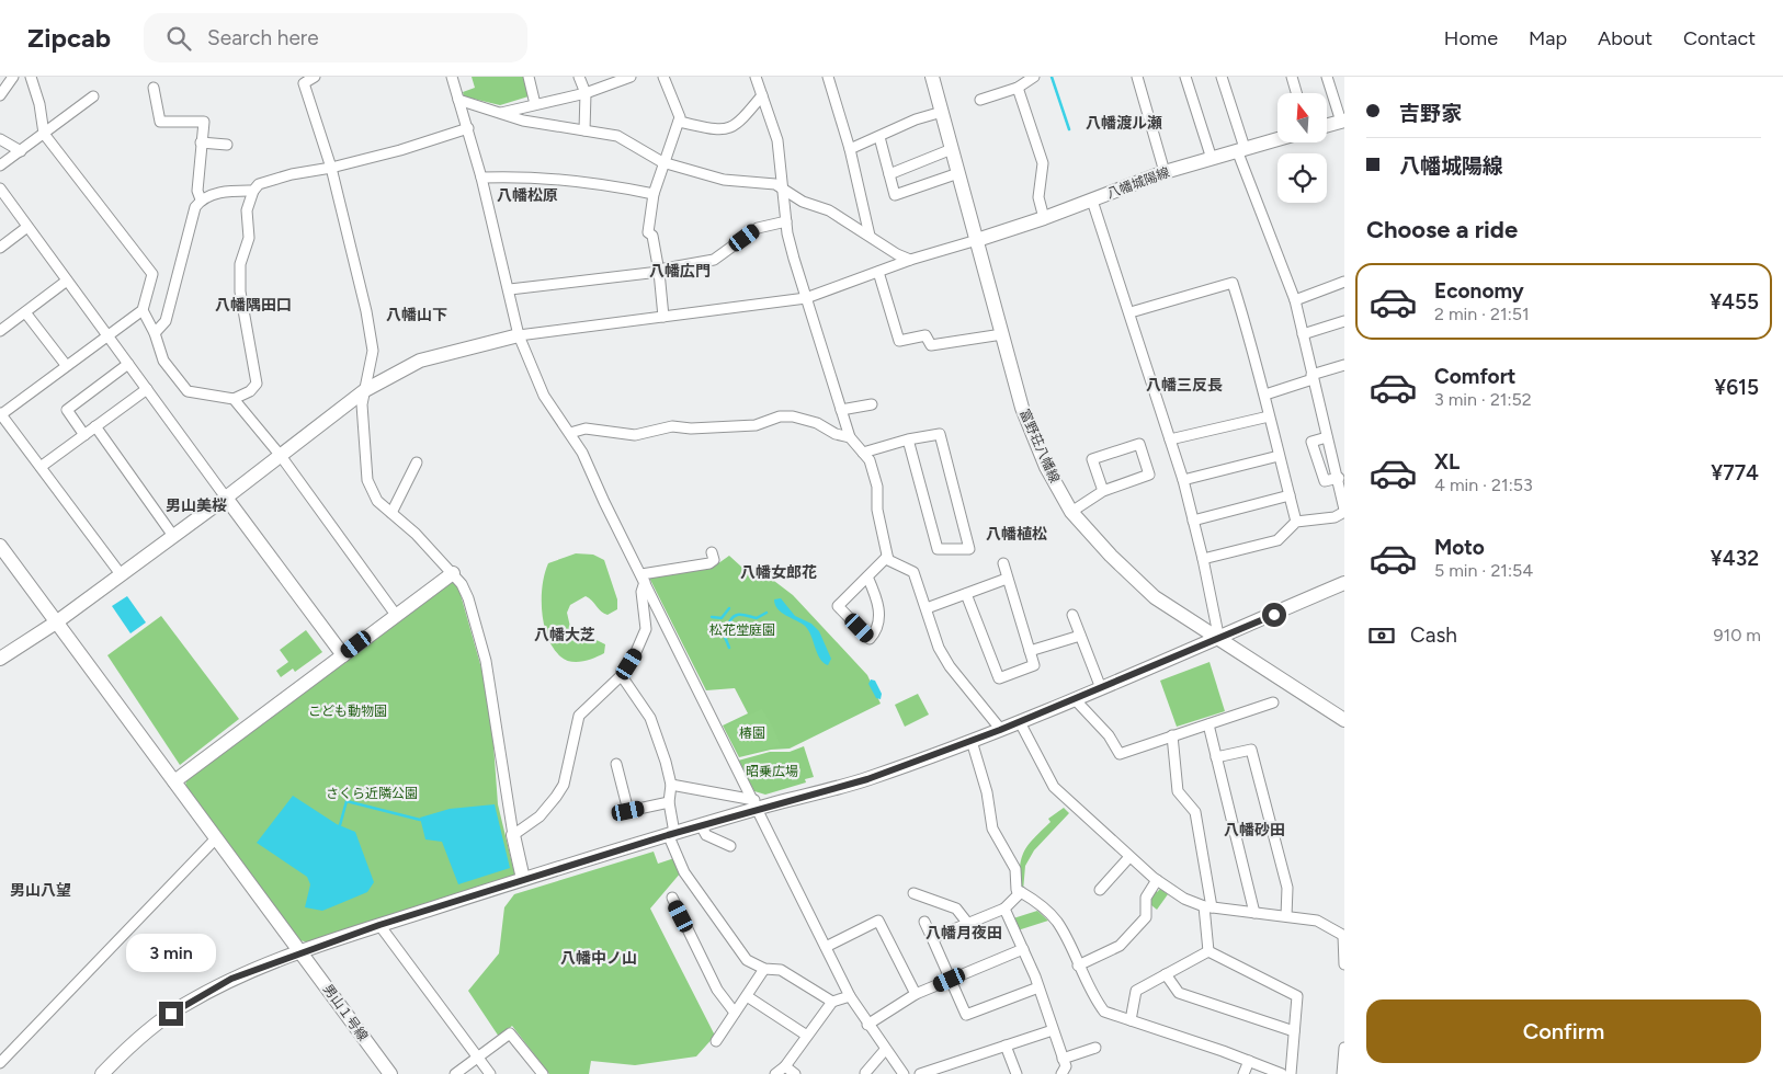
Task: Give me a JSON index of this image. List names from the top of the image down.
{
  "streets": {
    "street": ["八幡城陽線", "富野荘八幡線", "男山１号線"]
  },
  "crossings": [
    ["八幡城陽線", "富野荘八幡線"]
  ],
  "districts": [
    "八幡渡ル瀬",
    "八幡松原",
    "八幡広門",
    "八幡隅田口",
    "八幡山下",
    "八幡三反長",
    "男山美桜",
    "八幡植松",
    "八幡女郎花",
    "八幡大芝",
    "八幡砂田",
    "男山八望",
    "八幡月夜田",
    "八幡中ノ山"
  ],
  "parks": [
    "松花堂庭園",
    "こども動物園",
    "椿園",
    "昭乗広場",
    "さくら近隣公園"
  ],
  "north": "top",
  "page": {
    "header": "Zipcab",
    "search": "Search here",
    "nav": [
      "Home",
      "Map",
      "About",
      "Contact"
    ],
    "banner": ["吉野家", "八幡城陽線"],
    "heading": "Choose a ride",
    "list": [
      {
        "name": "Economy",
        "note": "2 min · 21:51",
        "value": "¥455"
      },
      {
        "name": "Comfort",
        "note": "3 min · 21:52",
        "value": "¥615"
      },
      {
        "name": "XL",
        "note": "4 min · 21:53",
        "value": "¥774"
      },
      {
        "name": "Moto",
        "note": "5 min · 21:54",
        "value": "¥432"
      }
    ],
    "pay": ["Cash", "910 m"],
    "bubble": "3 min",
    "buttons": "Confirm"
  }
}
